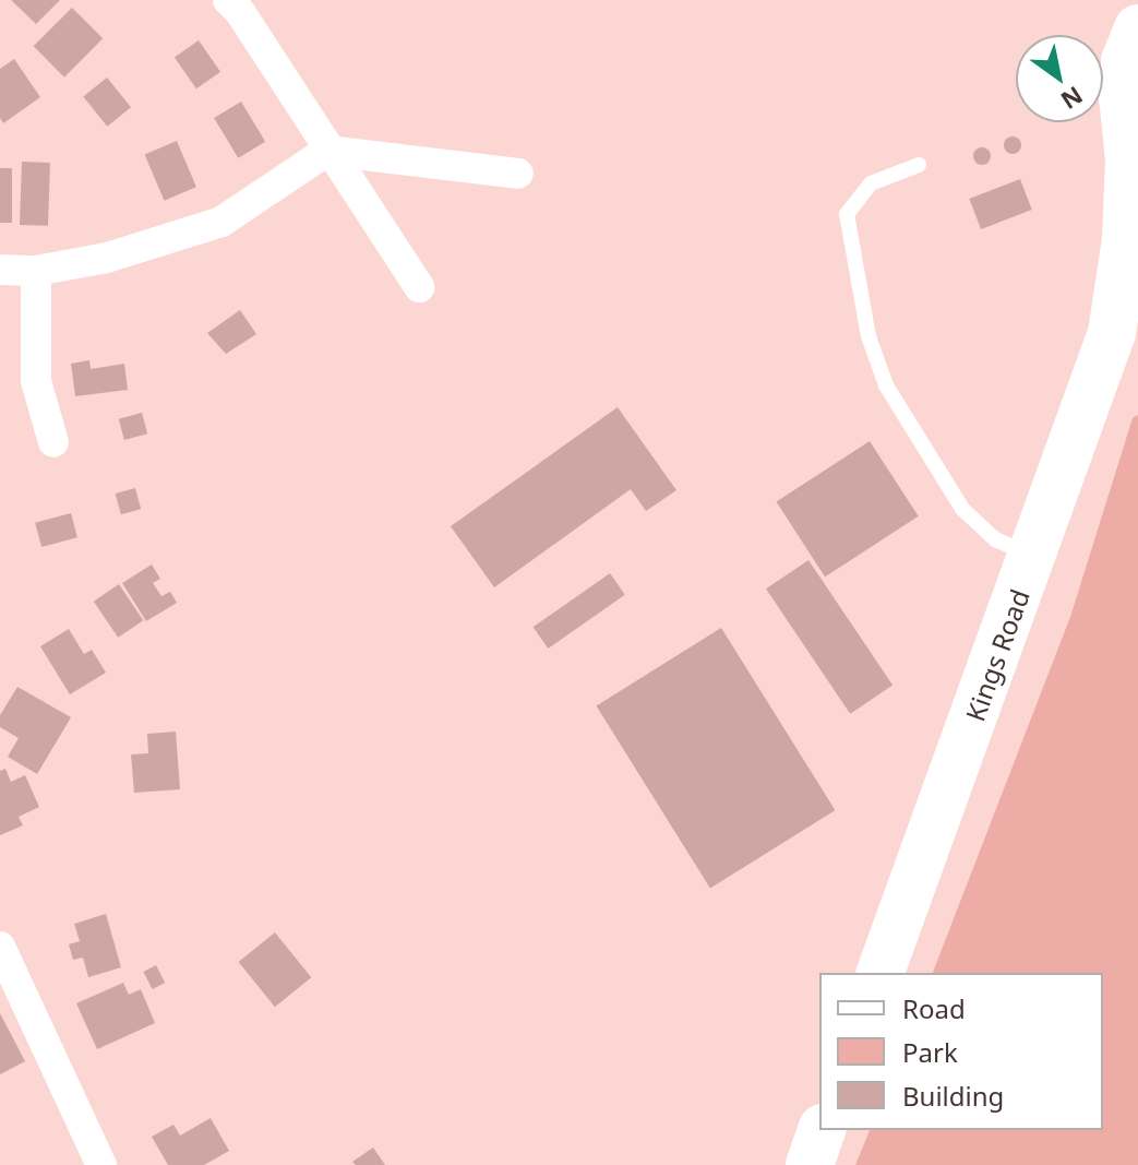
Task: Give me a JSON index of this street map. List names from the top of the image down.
{
  "streets": {
    "highway": ["Kings Road"]
  },
  "legend": ["Road", "Park", "Building"],
  "north": "bottom right"
}
